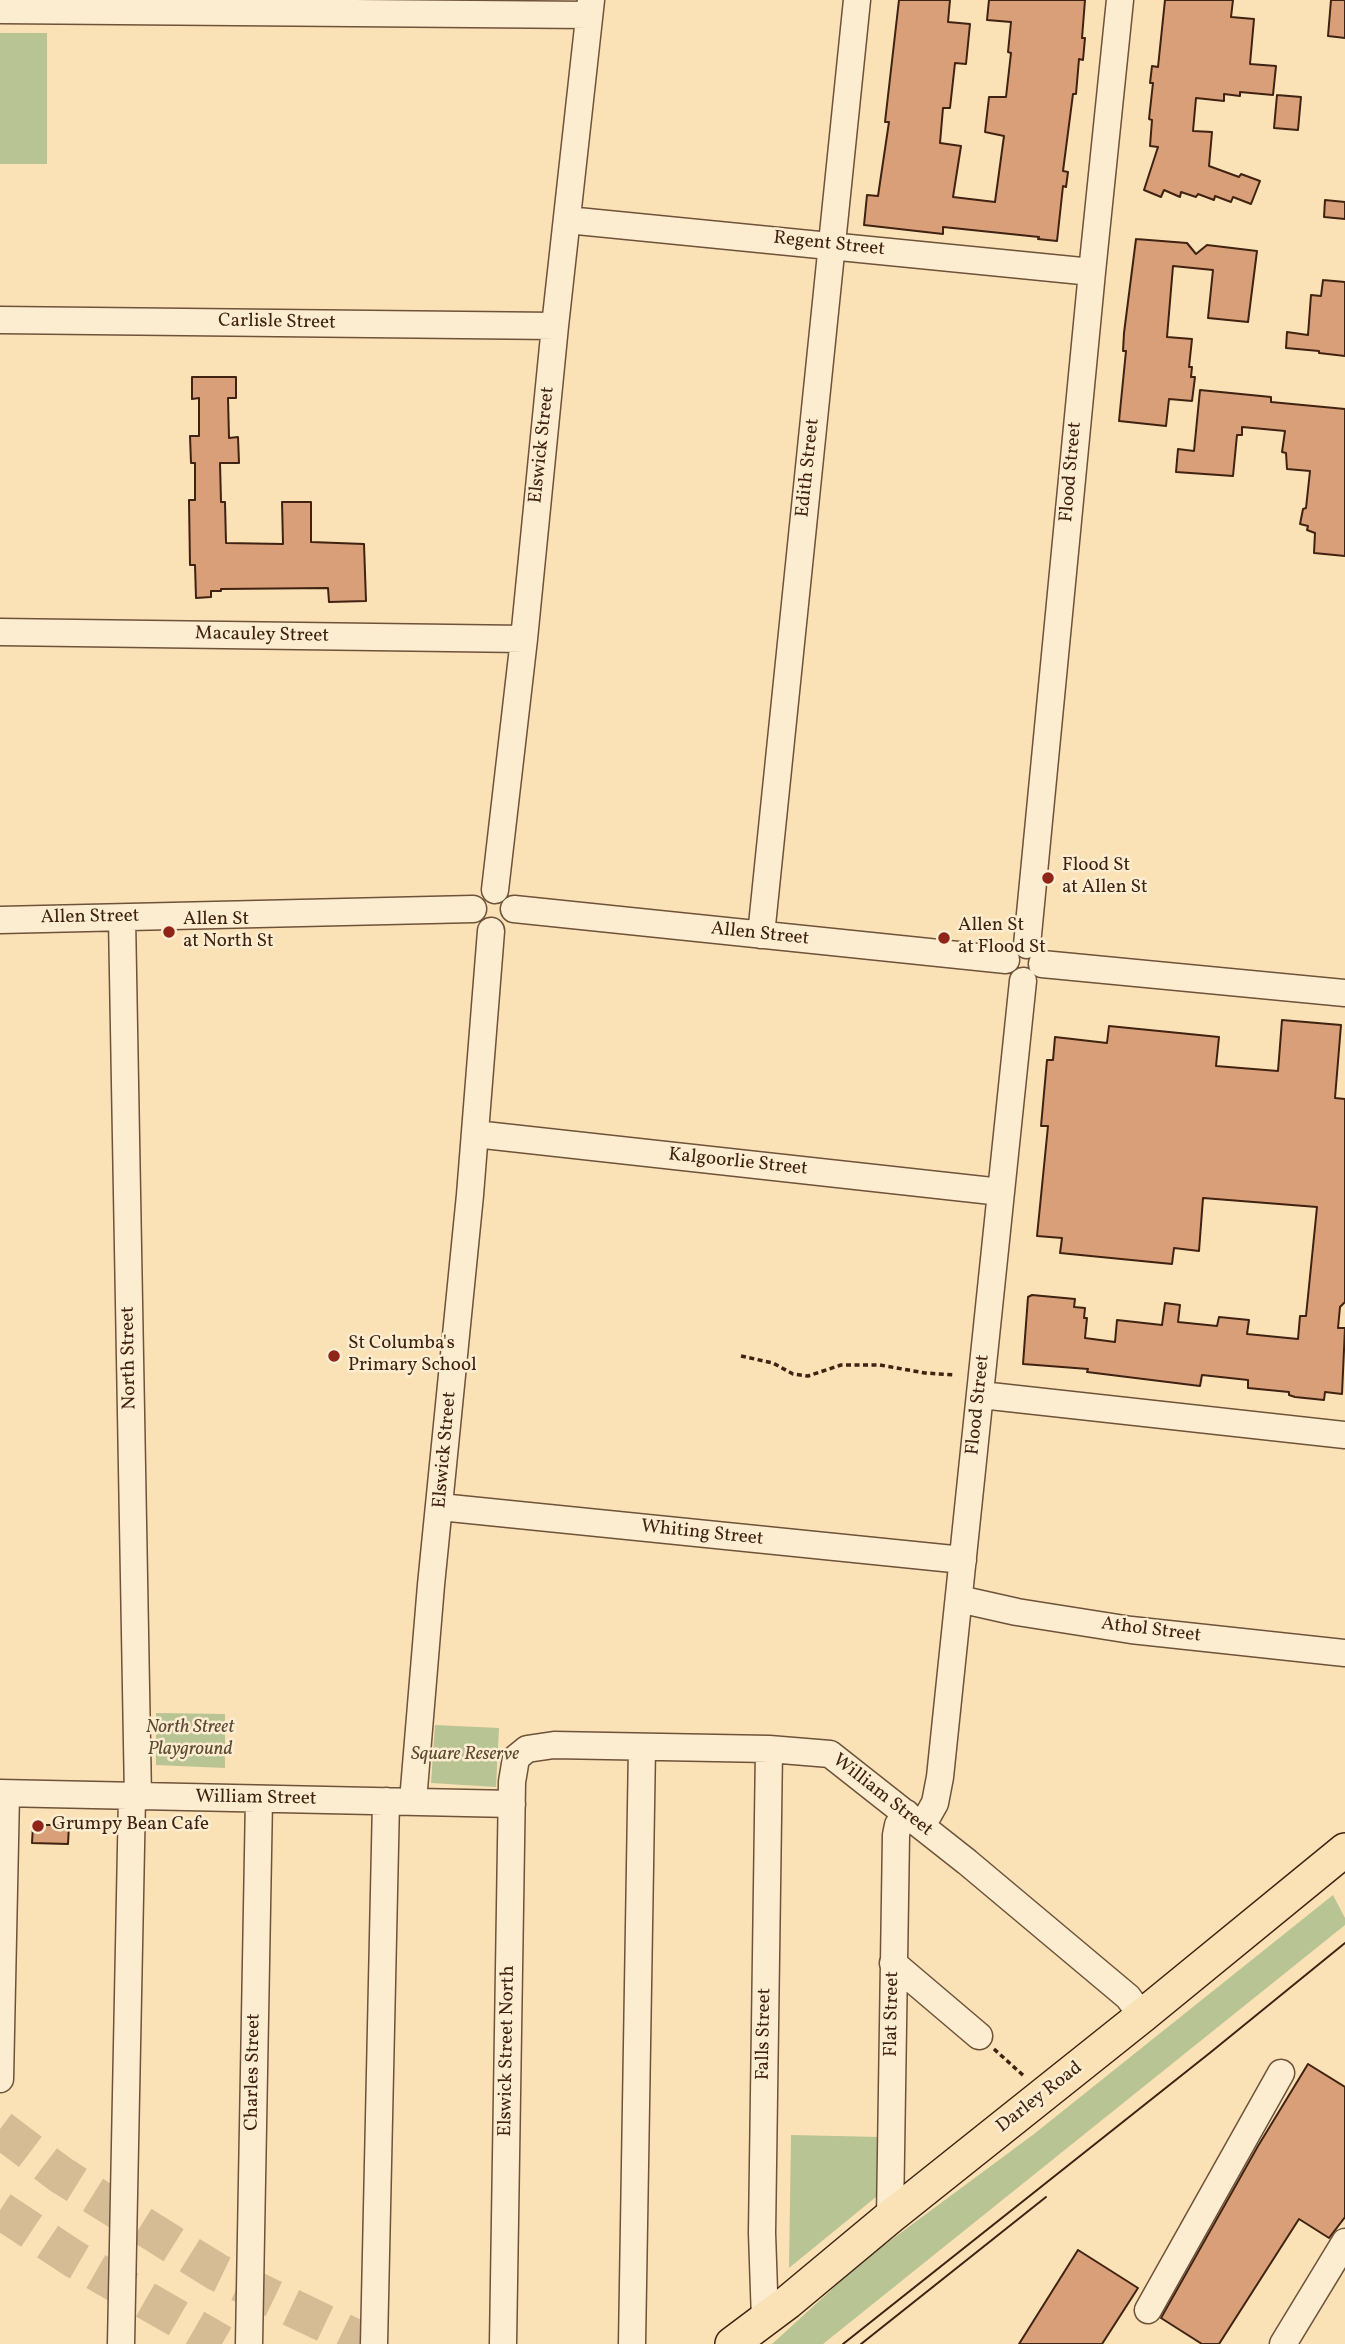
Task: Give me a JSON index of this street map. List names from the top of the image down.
{
  "streets": {
    "main road": ["Darley Road"],
    "street": [
      "Regent Street",
      "Carlisle Street",
      "Elswick Street",
      "Edith Street",
      "Flood Street",
      "Macauley Street",
      "Allen Street",
      "Kalgoorlie Street",
      "North Street",
      "Whiting Street",
      "Athol Street",
      "William Street",
      "Flat Street",
      "Falls Street",
      "Elswick Street North",
      "Charles Street"
    ]
  },
  "crossings": [
    ["Regent Street", "Elswick Street"],
    ["Regent Street", "Edith Street"],
    ["Regent Street", "Flood Street"],
    ["Carlisle Street", "Elswick Street"],
    ["Elswick Street", "Macauley Street"],
    ["Elswick Street", "Allen Street"],
    ["Elswick Street", "Kalgoorlie Street"],
    ["Elswick Street", "Whiting Street"],
    ["Elswick Street", "William Street"],
    ["Edith Street", "Allen Street"],
    ["Flood Street", "Allen Street"],
    ["Flood Street", "Kalgoorlie Street"],
    ["Flood Street", "Whiting Street"],
    ["Flood Street", "Athol Street"],
    ["Flood Street", "William Street"],
    ["Flood Street", "Flat Street"],
    ["Allen Street", "North Street"],
    ["North Street", "William Street"],
    ["William Street", "Flat Street"],
    ["William Street", "Falls Street"],
    ["William Street", "Elswick Street North"],
    ["William Street", "Charles Street"],
    ["William Street", "Darley Road"],
    ["Flat Street", "Darley Road"],
    ["Falls Street", "Darley Road"]
  ],
  "parks": ["North Street Playground", "Square Reserve"],
  "places": [
    "Flood St at Allen St",
    "Allen St at North St",
    "Allen St at Flood St",
    "St Columba's Primary School",
    "Grumpy Bean Cafe"
  ]
}
